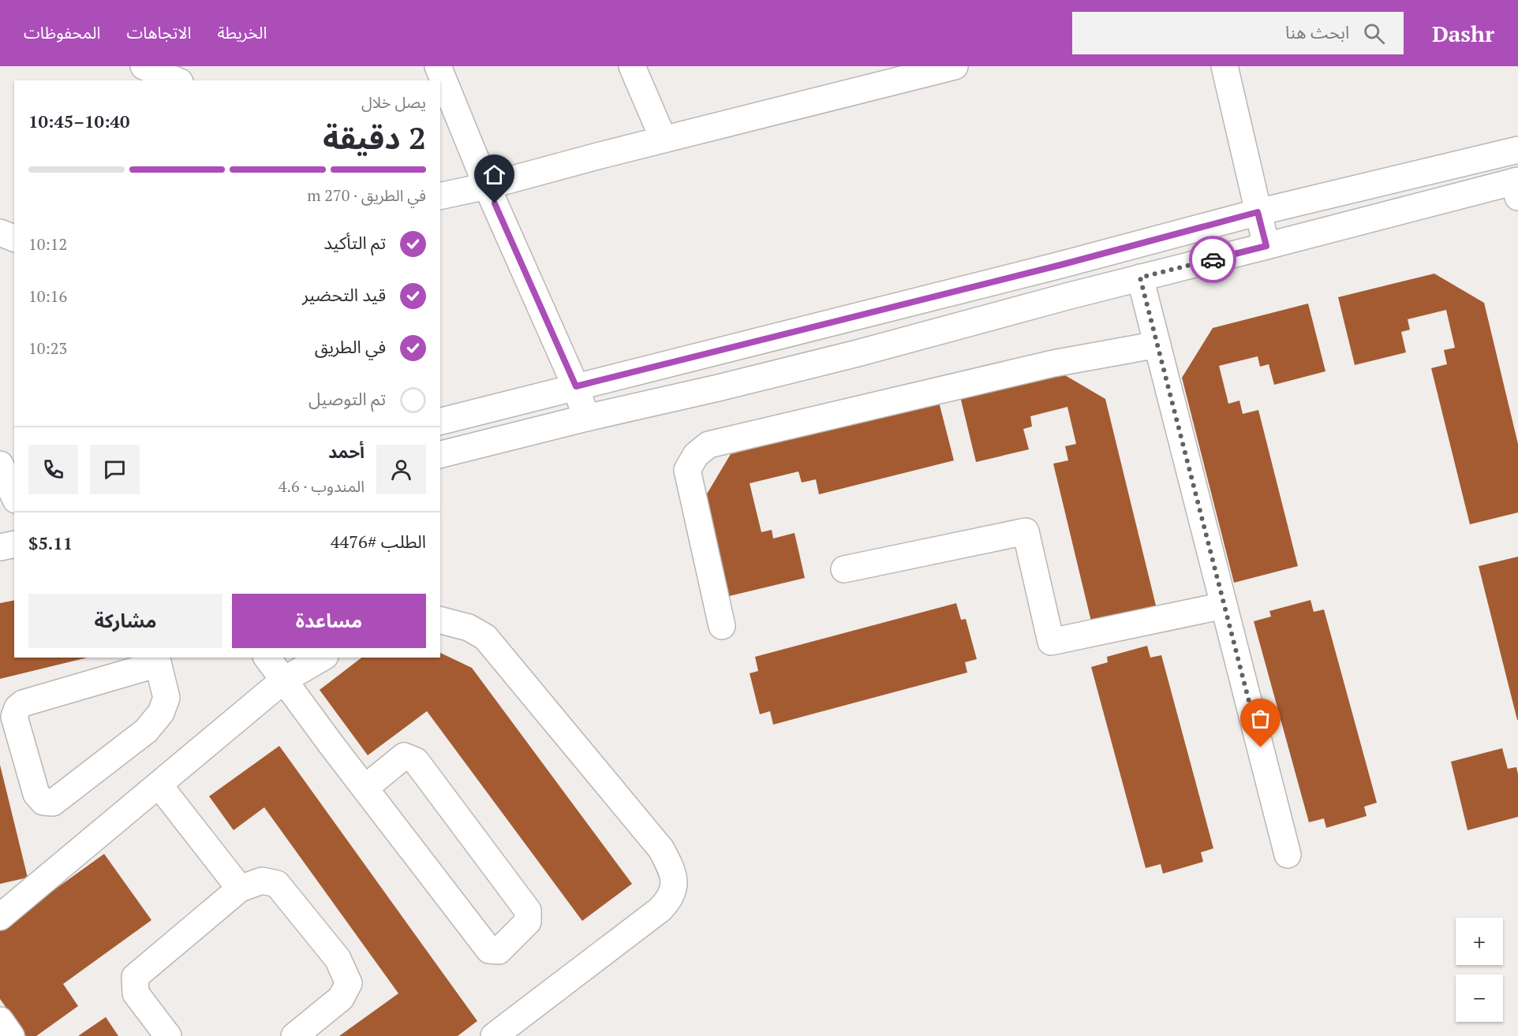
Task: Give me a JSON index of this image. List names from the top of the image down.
{
  "page": {
    "header": "Dashr",
    "search": "ابحث هنا",
    "nav": ["الخريطة", "الاتجاهات", "المحفوظات"],
    "heading": ["2 دقيقة", "يصل خلال", "10:40–10:45"],
    "panel": [
      "أحمد",
      "المندوب · 4.6",
      "الطلب #4476",
      "$5.11"
    ],
    "bar": "في الطريق · 270 m",
    "list": [
      ["تم التأكيد", "10:12"],
      ["قيد التحضير", "10:16"],
      ["في الطريق", "10:23"],
      "تم التوصيل"
    ],
    "buttons": ["مساعدة", "مشاركة"],
    "map_buttons": ["+", "−"]
  }
}
